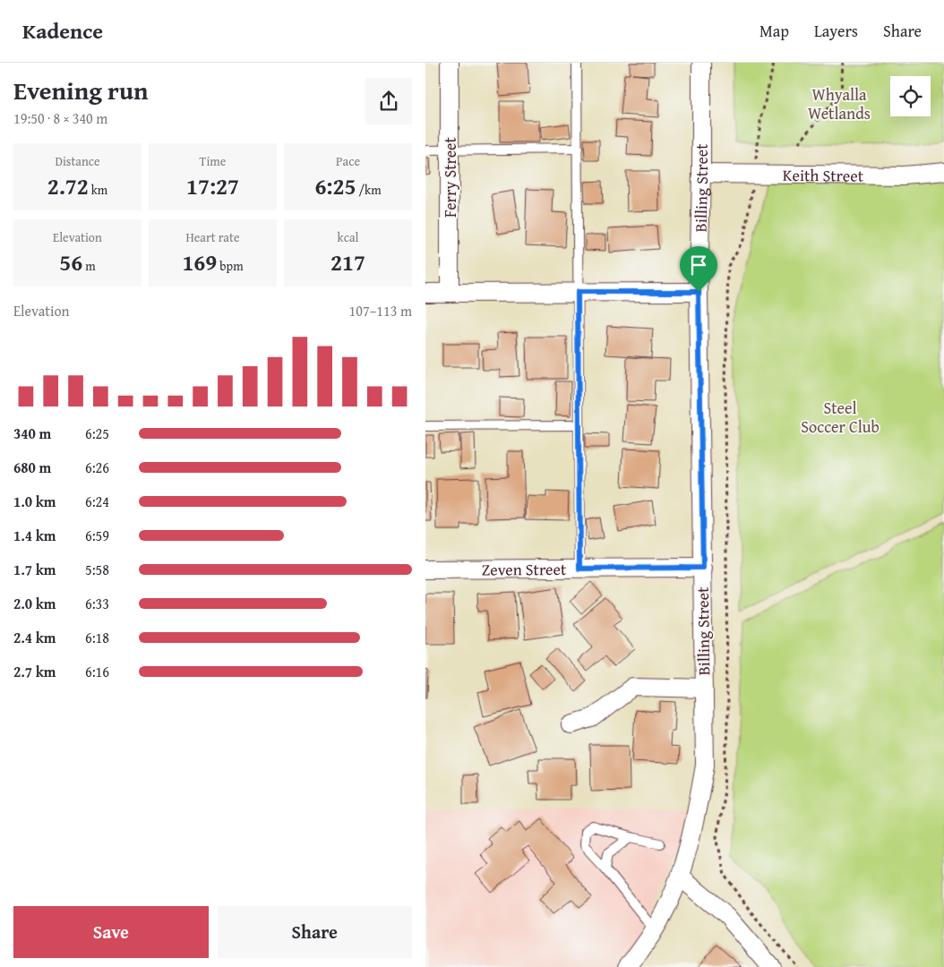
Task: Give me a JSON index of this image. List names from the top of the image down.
{
  "streets": {
    "street": [
      "Keith Street",
      "Ferry Street",
      "Billing Street",
      "Zeven Street"
    ]
  },
  "crossings": [
    ["Keith Street", "Billing Street"],
    ["Billing Street", "Zeven Street"]
  ],
  "parks": ["Whyalla Wetlands", "Steel Soccer Club"],
  "page": {
    "header": "Kadence",
    "nav": ["Map", "Layers", "Share"],
    "heading": ["Evening run", "19:50 · 8 × 340 m"],
    "stats": [
      ["Distance", "2.72 km"],
      ["Time", "17:27"],
      ["Pace", "6:25 /km"],
      ["Elevation", "56 m"],
      ["Heart rate", "169 bpm"],
      ["kcal", "217"]
    ],
    "chart": ["Elevation", "107–113 m"],
    "list": [
      {
        "name": "340 m",
        "note": "6:25"
      },
      {
        "name": "680 m",
        "note": "6:26"
      },
      {
        "name": "1.0 km",
        "note": "6:24"
      },
      {
        "name": "1.4 km",
        "note": "6:59"
      },
      {
        "name": "1.7 km",
        "note": "5:58"
      },
      {
        "name": "2.0 km",
        "note": "6:33"
      },
      {
        "name": "2.4 km",
        "note": "6:18"
      },
      {
        "name": "2.7 km",
        "note": "6:16"
      }
    ],
    "buttons": ["Save", "Share"]
  }
}
